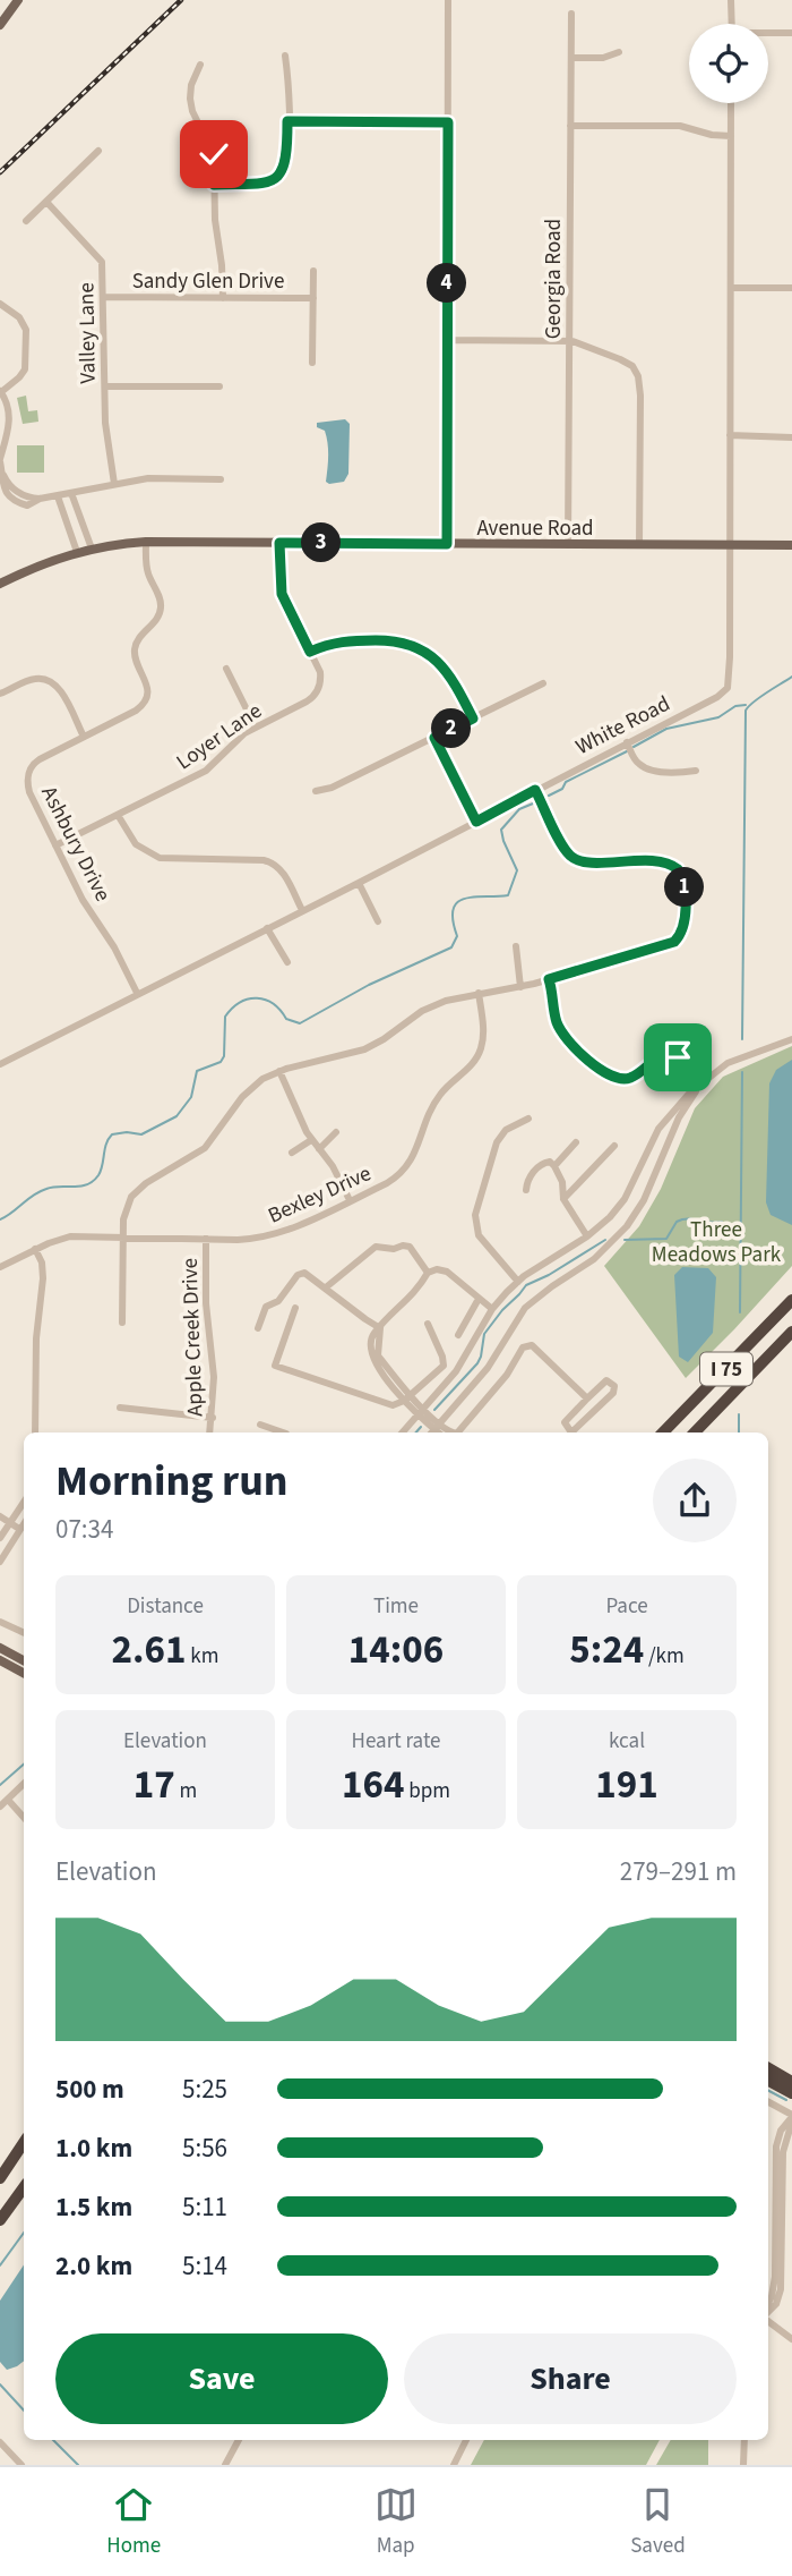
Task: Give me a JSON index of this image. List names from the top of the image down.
{
  "streets": {
    "highway": ["I 75"],
    "main road": ["Avenue Road"],
    "street": [
      "Georgia Road",
      "Sandy Glen Drive",
      "Valley Lane",
      "White Road",
      "Loyer Lane",
      "Ashbury Drive",
      "Bexley Drive",
      "Apple Creek Drive"
    ]
  },
  "crossings": [
    ["Georgia Road", "Avenue Road"],
    ["Sandy Glen Drive", "Valley Lane"],
    ["Avenue Road", "White Road"],
    ["Avenue Road", "Loyer Lane"],
    ["Avenue Road", "Ashbury Drive"],
    ["White Road", "Ashbury Drive"],
    ["Loyer Lane", "Ashbury Drive"],
    ["Bexley Drive", "Apple Creek Drive"]
  ],
  "parks": ["Three Meadows Park"],
  "page": {
    "pins": [
      "4",
      "3",
      "2",
      "1"
    ],
    "heading": ["Morning run", "07:34"],
    "stats": [
      ["Distance", "2.61 km"],
      ["Time", "14:06"],
      ["Pace", "5:24 /km"],
      ["Elevation", "17 m"],
      ["Heart rate", "164 bpm"],
      ["kcal", "191"]
    ],
    "chart": ["Elevation", "279–291 m"],
    "list": [
      {
        "name": "500 m",
        "note": "5:25"
      },
      {
        "name": "1.0 km",
        "note": "5:56"
      },
      {
        "name": "1.5 km",
        "note": "5:11"
      },
      {
        "name": "2.0 km",
        "note": "5:14"
      }
    ],
    "buttons": ["Save", "Share"],
    "tabs": ["Home", "Map", "Saved"]
  }
}
